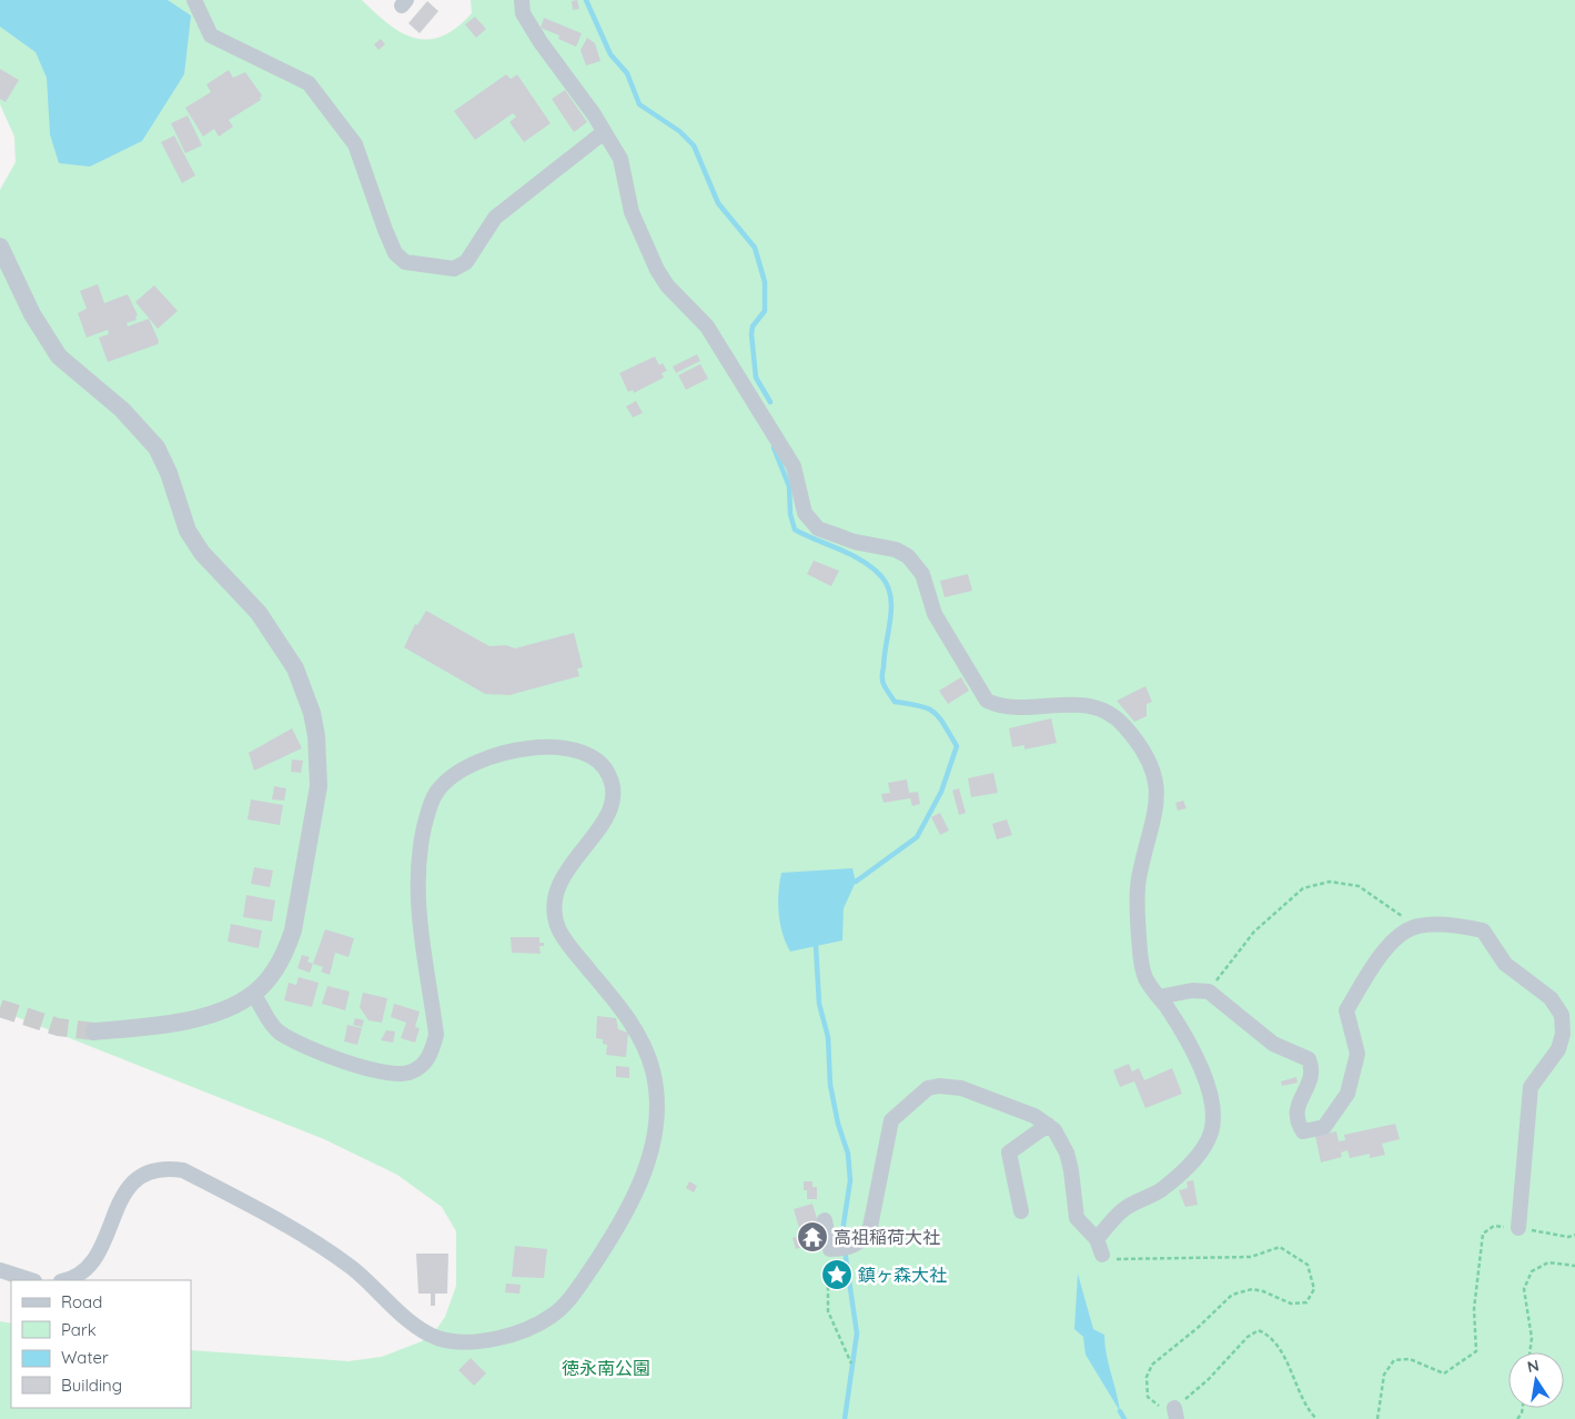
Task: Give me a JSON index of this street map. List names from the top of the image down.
{
  "parks": ["徳永南公園"],
  "places": {
    "temple": ["高祖稲荷大社"],
    "place": ["鎮ヶ森大社"]
  },
  "legend": [
    "Road",
    "Park",
    "Water",
    "Building"
  ],
  "north": "top"
}
